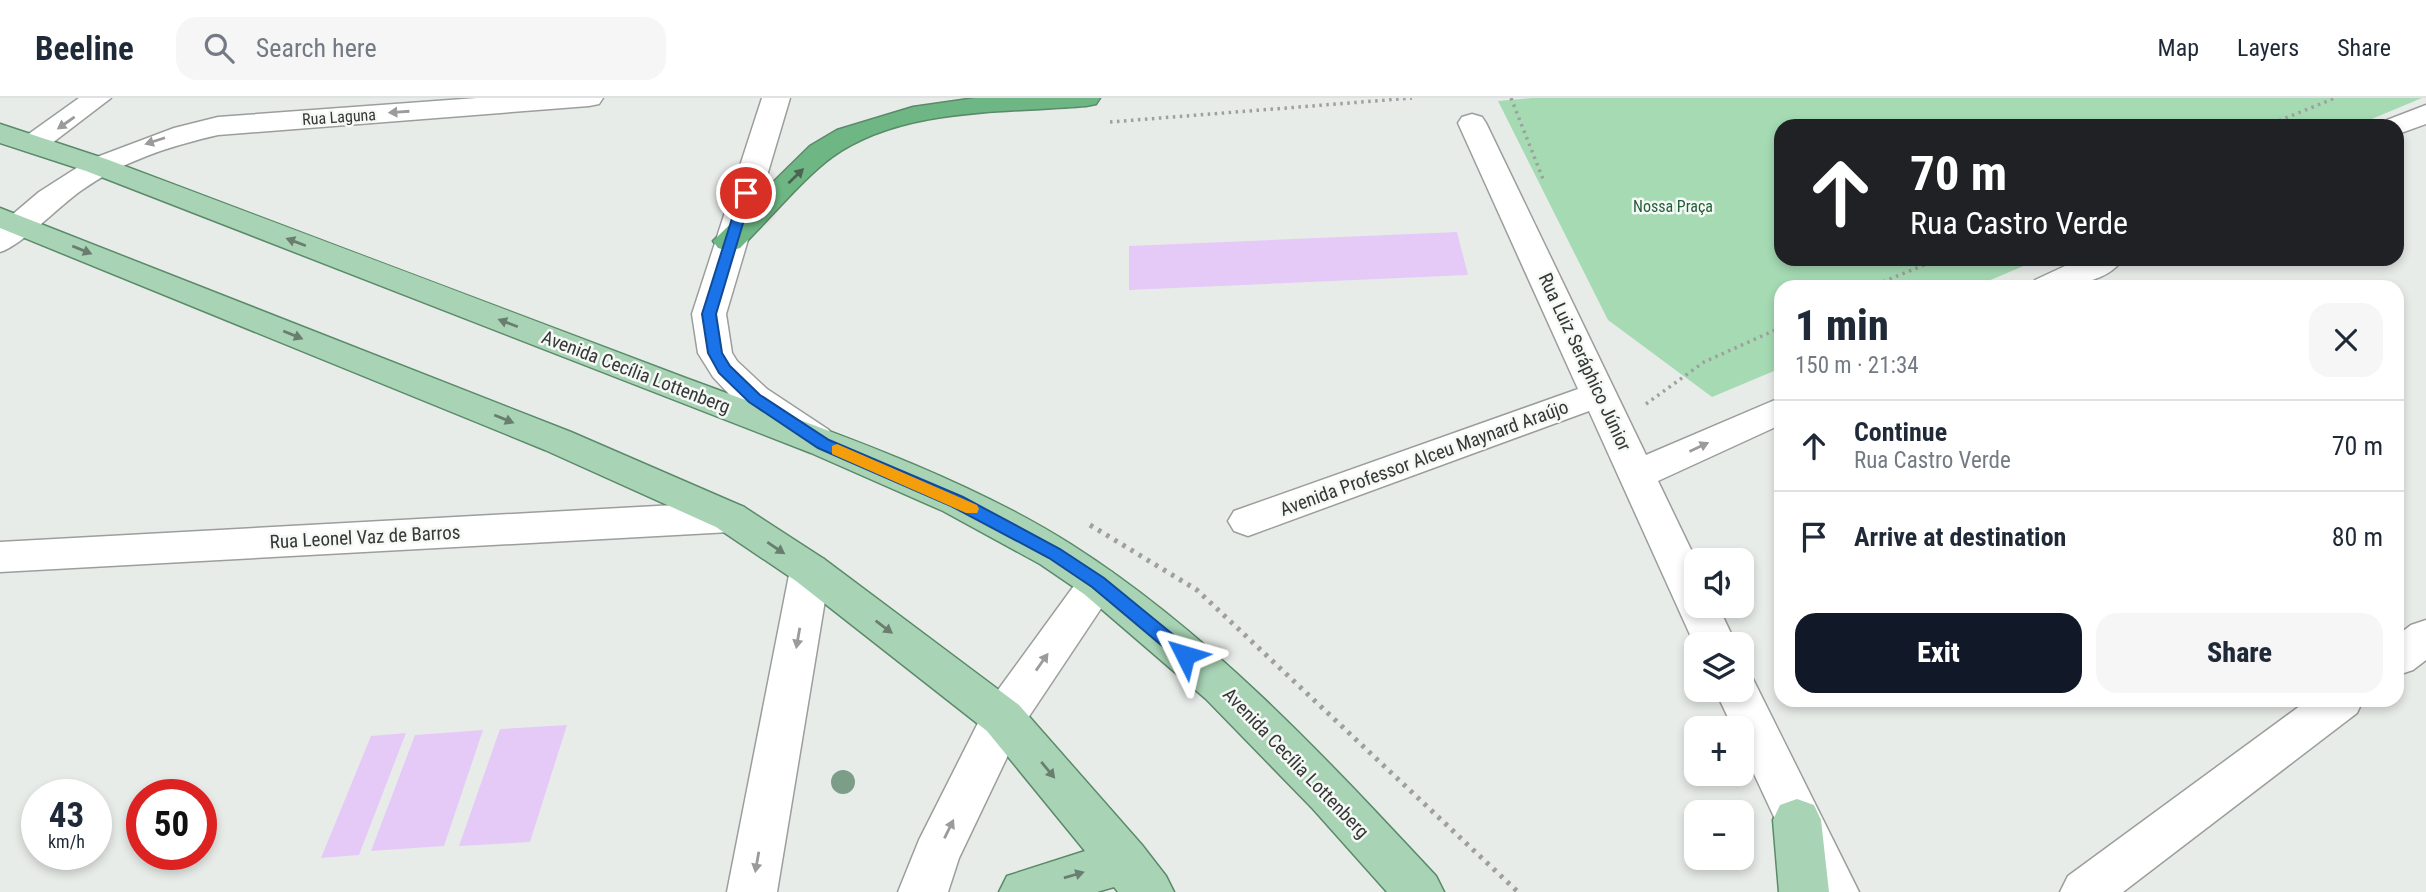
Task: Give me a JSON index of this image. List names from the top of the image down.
{
  "streets": {
    "main road": ["Avenida Cecília Lottenberg"],
    "street": [
      "Rua Laguna",
      "Rua Luiz Seráphico Júnior",
      "Avenida Professor Alceu Maynard Araújo",
      "Rua Leonel Vaz de Barros"
    ]
  },
  "crossings": [
    ["Rua Laguna", "Avenida Cecília Lottenberg"],
    ["Rua Luiz Seráphico Júnior", "Avenida Professor Alceu Maynard Araújo"]
  ],
  "one_way": ["Rua Laguna"],
  "parks": ["Nossa Praça"],
  "page": {
    "header": "Beeline",
    "search": "Search here",
    "nav": ["Map", "Layers", "Share"],
    "turn": ["70 m", "Rua Castro Verde"],
    "heading": ["1 min", "150 m · 21:34"],
    "list": [
      {
        "name": "Continue",
        "note": "Rua Castro Verde",
        "value": "70 m"
      },
      {
        "name": "Arrive at destination",
        "value": "80 m"
      }
    ],
    "map_buttons": ["+", "−"],
    "buttons": ["Exit", "Share"],
    "speed": "43 km/h",
    "limit": "50"
  }
}
